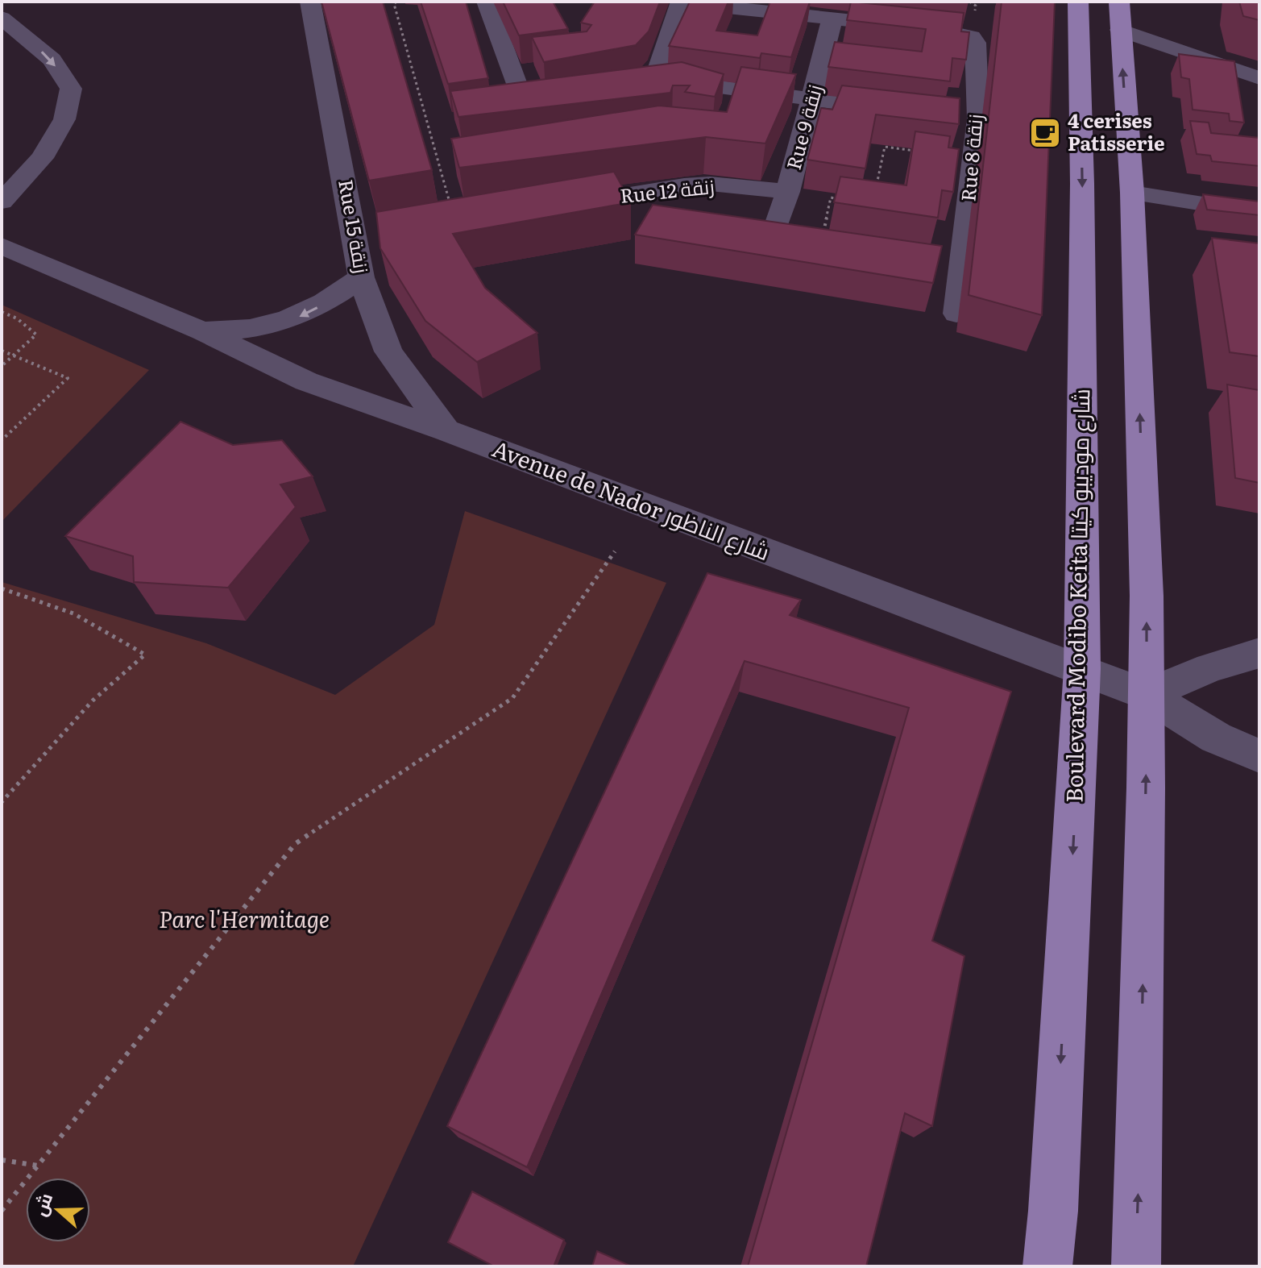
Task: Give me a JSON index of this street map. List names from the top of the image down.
{
  "streets": {
    "main road": ["Boulevard Modibo Keita شارع موديبو كيتا"],
    "street": [
      "Rue 9 زنقة",
      "Rue 8 زنقة",
      "Rue 12 زنقة",
      "Rue 15 زنقة",
      "Avenue de Nador شارع الناظور"
    ]
  },
  "crossings": [
    ["Rue 9 زنقة", "Rue 8 زنقة"],
    ["Rue 9 زنقة", "Rue 12 زنقة"],
    ["Rue 15 زنقة", "Avenue de Nador شارع الناظور"],
    ["Avenue de Nador شارع الناظور", "Boulevard Modibo Keita شارع موديبو كيتا"]
  ],
  "parks": ["Parc l'Hermitage"],
  "places": {
    "cafe": ["4 cerises Patisserie"]
  },
  "north": "left"
}
